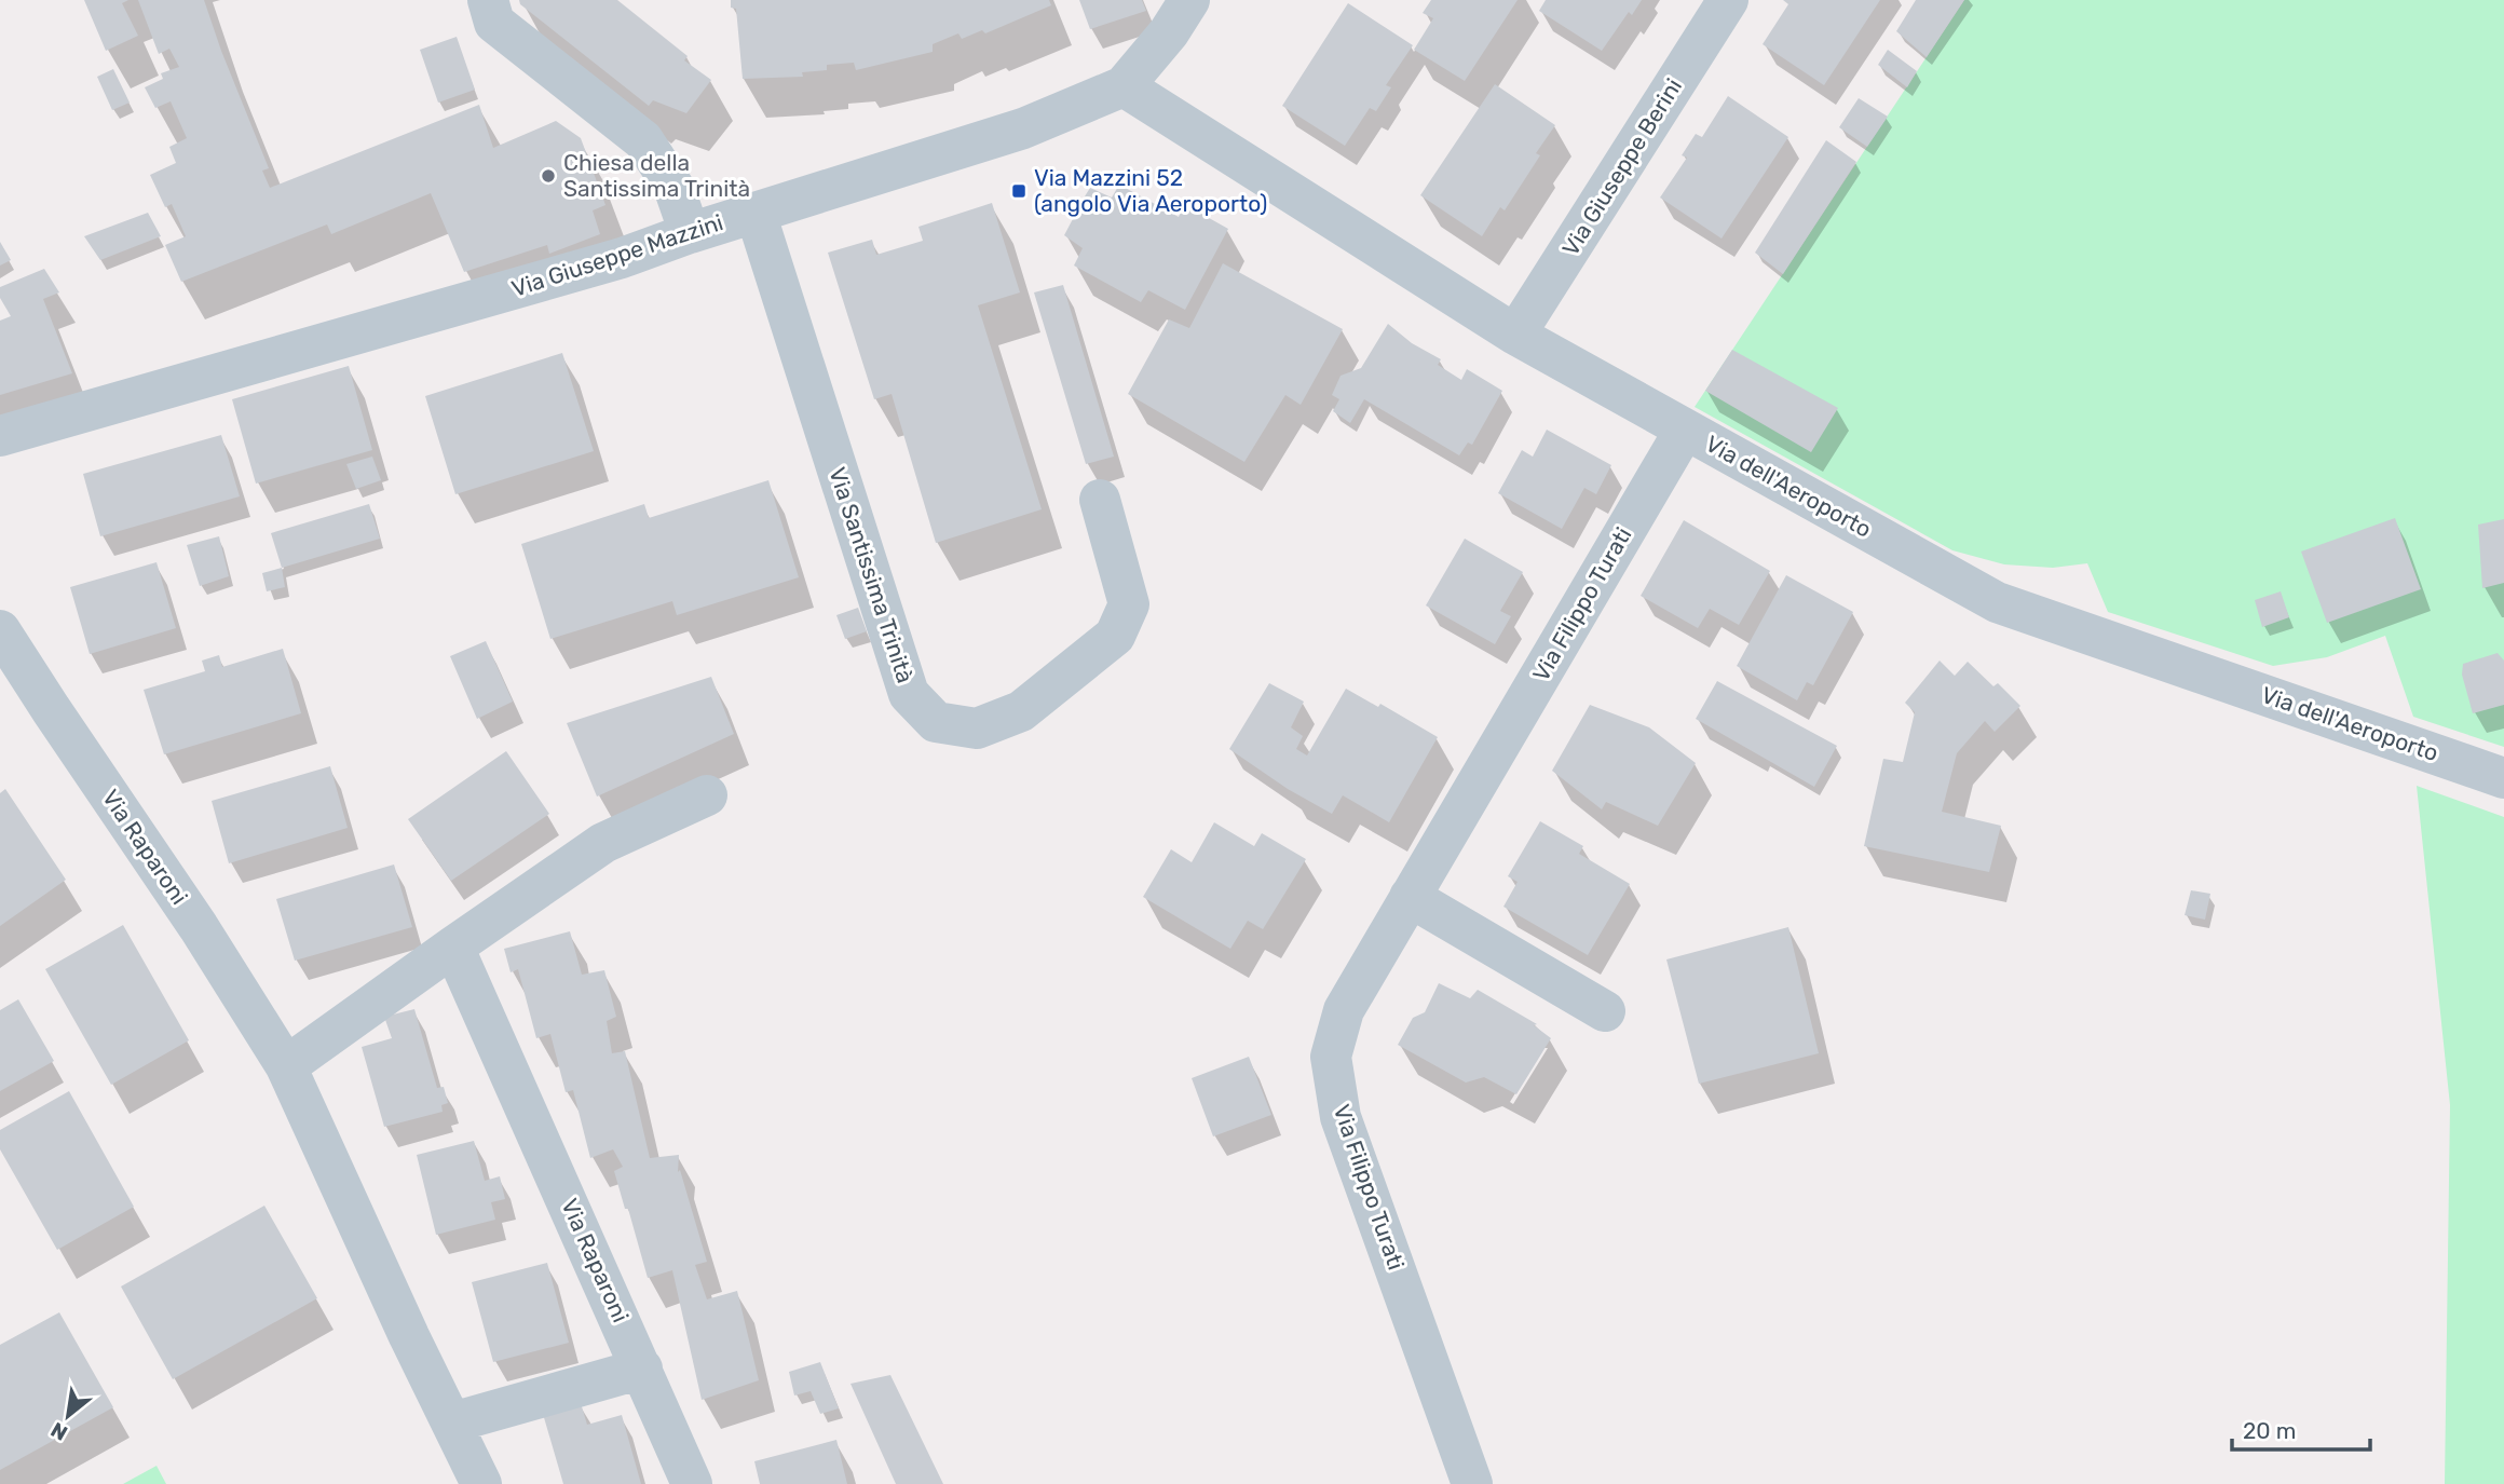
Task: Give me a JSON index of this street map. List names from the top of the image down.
{
  "streets": {
    "street": [
      "Via Giuseppe Berini",
      "Via Giuseppe Mazzini",
      "Via dell'Aeroporto",
      "Via Santissima Trinità",
      "Via Filippo Turati",
      "Via Raparoni"
    ]
  },
  "crossings": [
    ["Via Giuseppe Berini", "Via dell'Aeroporto"],
    ["Via Giuseppe Mazzini", "Via dell'Aeroporto"],
    ["Via Giuseppe Mazzini", "Via Santissima Trinità"],
    ["Via dell'Aeroporto", "Via Filippo Turati"]
  ],
  "places": {
    "other": ["Chiesa della Santissima Trinità"],
    "transit": ["Via Mazzini 52 (angolo Via Aeroporto)"]
  },
  "scale_bar": "20 m",
  "north": "bottom left"
}
